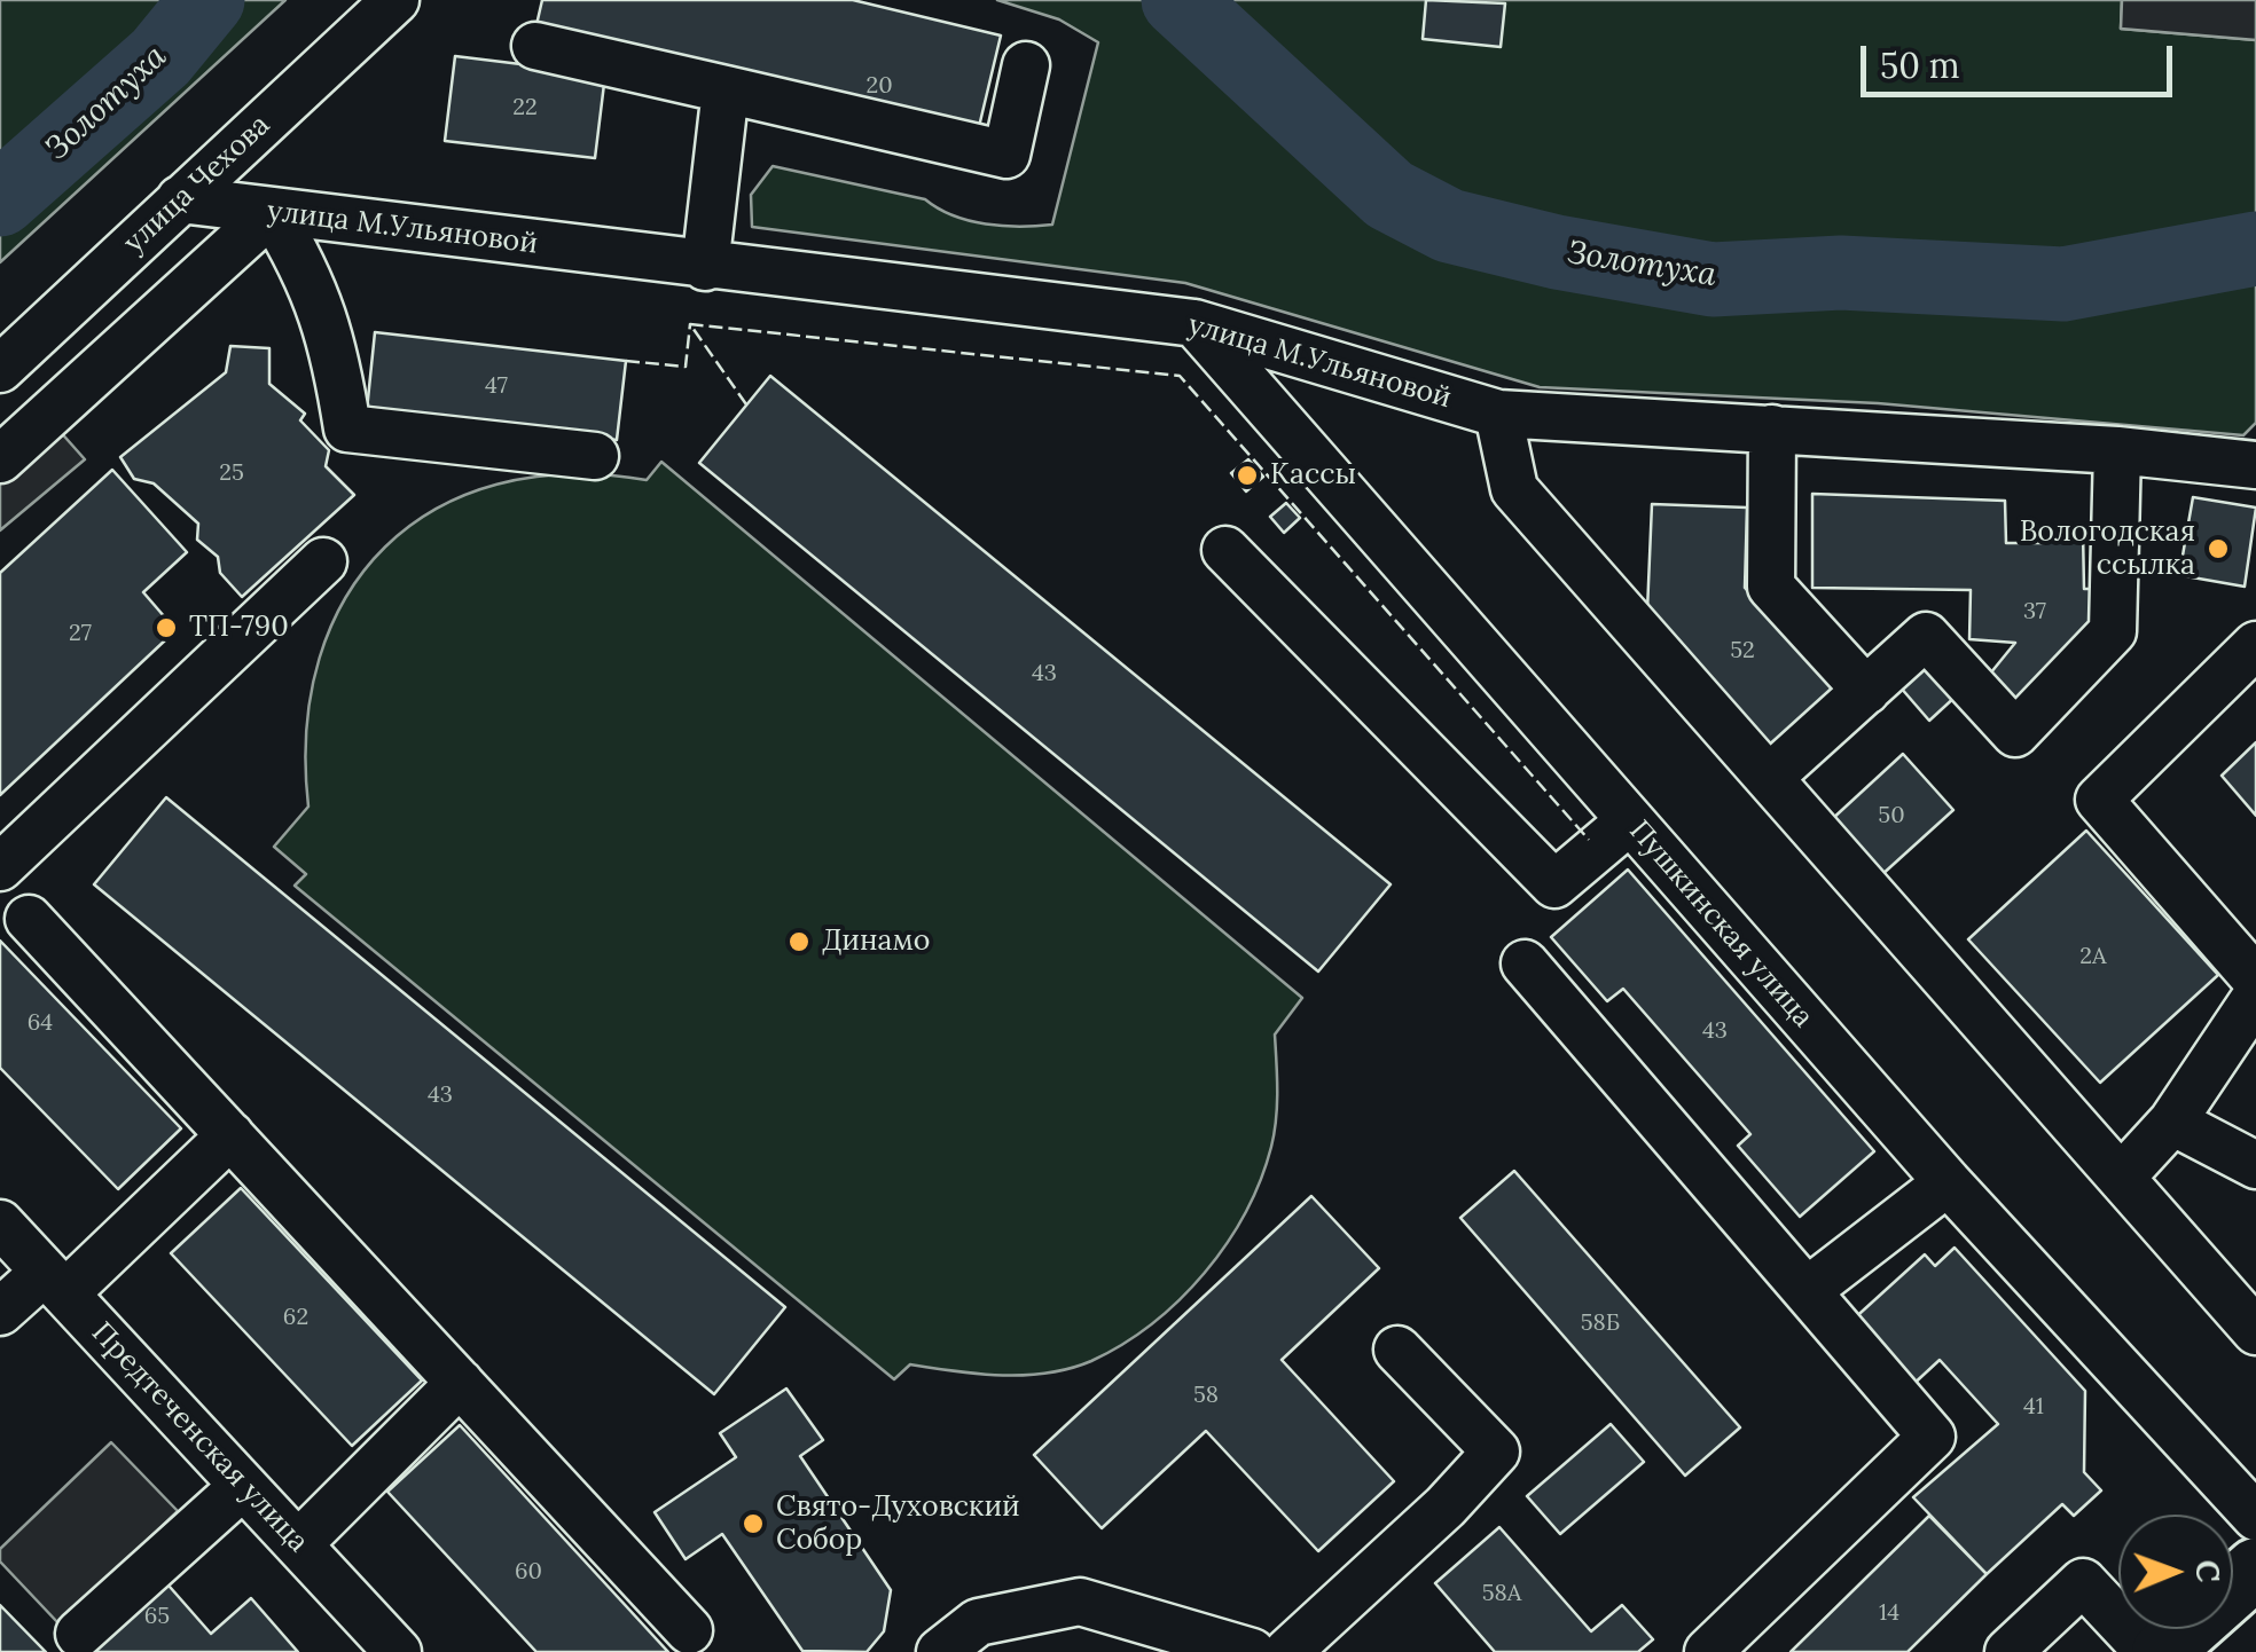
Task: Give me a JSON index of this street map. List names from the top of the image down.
{
  "streets": {
    "street": [
      "улица Чехова",
      "улица М.Ульяновой",
      "Пушкинская улица",
      "Предтеченская улица"
    ]
  },
  "crossings": [
    ["улица Чехова", "улица М.Ульяновой"],
    ["улица М.Ульяновой", "Пушкинская улица"]
  ],
  "water": ["Золотуха"],
  "places": [
    "Кассы",
    "Вологодская ссылка",
    "ТП-790",
    "Динамо",
    "Свято-Духовский Собор"
  ],
  "house_numbers": [
    "20",
    "22",
    "47",
    "25",
    "37",
    "27",
    "52",
    "43",
    "50",
    "2А",
    "64",
    "43",
    "43",
    "62",
    "58Б",
    "58",
    "41",
    "60",
    "58А",
    "14",
    "65"
  ],
  "scale_bar": "50 m",
  "north": "right"
}
